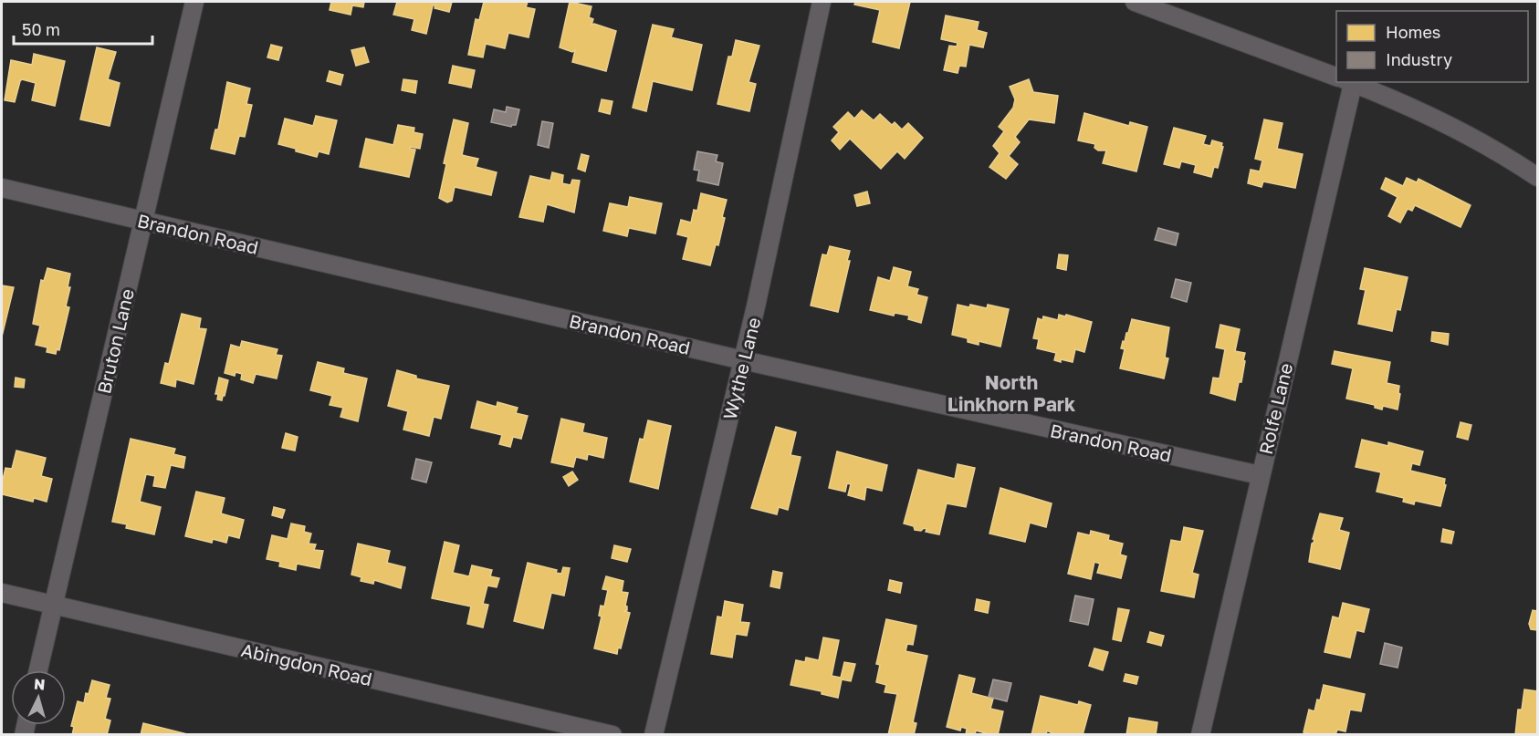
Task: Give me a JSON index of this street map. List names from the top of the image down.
{
  "streets": {
    "street": [
      "Brandon Road",
      "Bruton Lane",
      "Wythe Lane",
      "Rolfe Lane",
      "Abingdon Road"
    ]
  },
  "crossings": [
    ["Brandon Road", "Bruton Lane"],
    ["Brandon Road", "Wythe Lane"],
    ["Brandon Road", "Rolfe Lane"],
    ["Bruton Lane", "Abingdon Road"]
  ],
  "districts": ["North Linkhorn Park"],
  "legend": ["Homes", "Industry"],
  "scale_bar": "50 m",
  "north": "top"
}
